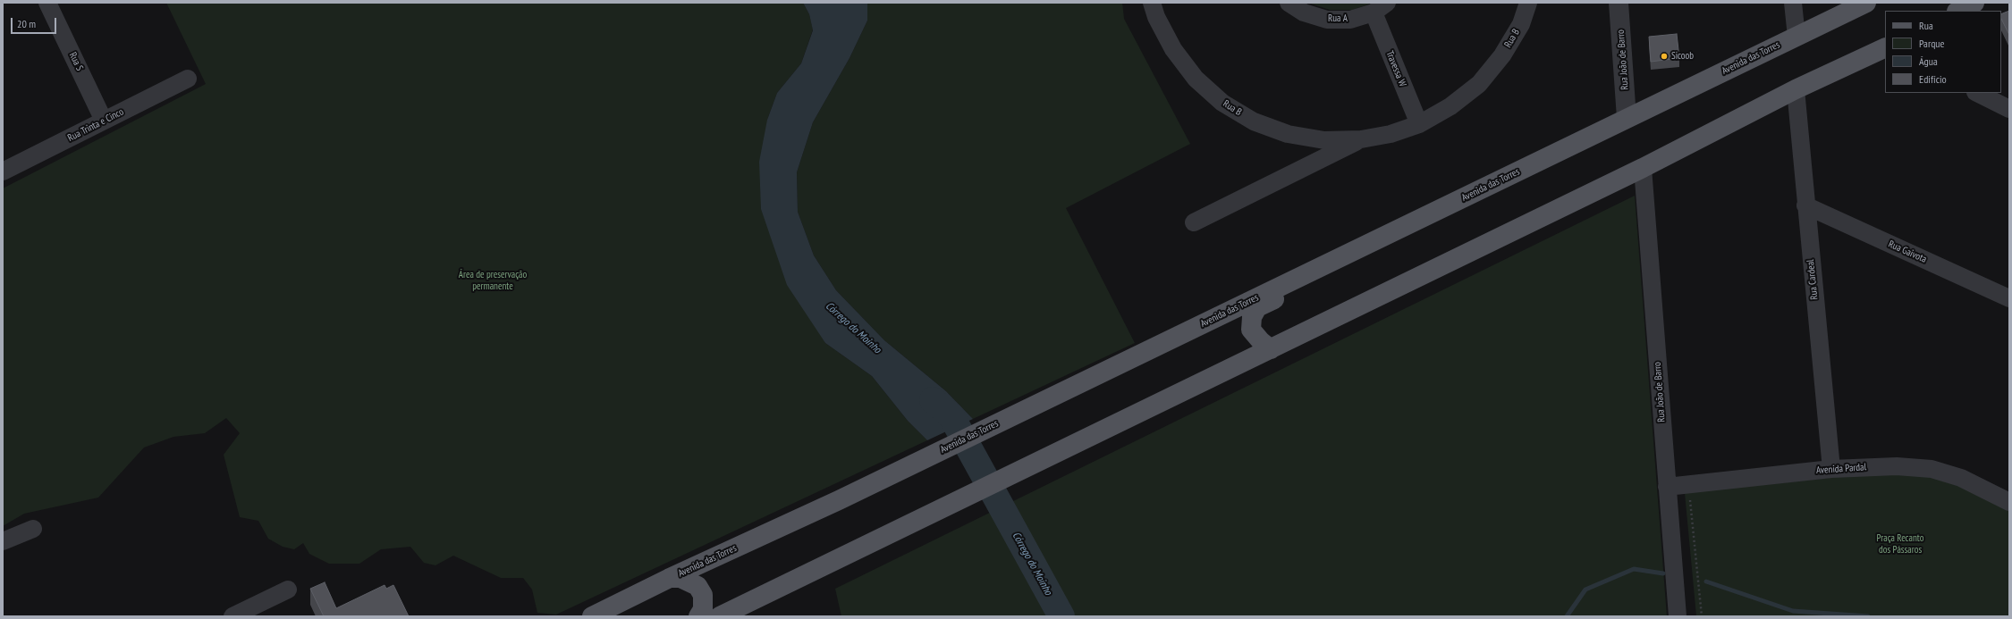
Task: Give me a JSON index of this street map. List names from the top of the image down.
{
  "streets": {
    "main road": ["Avenida das Torres"],
    "street": [
      "Rua A",
      "Rua B",
      "Rua João de Barro",
      "Rua S",
      "Travessa W",
      "Rua Trinta e Cinco",
      "Rua Gaivota",
      "Rua Cardeal",
      "Avenida Pardal"
    ]
  },
  "crossings": [
    ["Rua A", "Travessa W"],
    ["Rua B", "Travessa W"],
    ["Avenida das Torres", "Rua João de Barro"],
    ["Rua João de Barro", "Avenida Pardal"],
    ["Rua S", "Rua Trinta e Cinco"],
    ["Rua Gaivota", "Rua Cardeal"],
    ["Rua Cardeal", "Avenida Pardal"]
  ],
  "water": ["Córrego do Moinho"],
  "parks": ["Área de preservação permanente", "Praça Recanto dos Pássaros"],
  "places": ["Sicoob"],
  "legend": [
    "Rua",
    "Parque",
    "Água",
    "Edifício"
  ],
  "scale_bar": "20 m"
}
